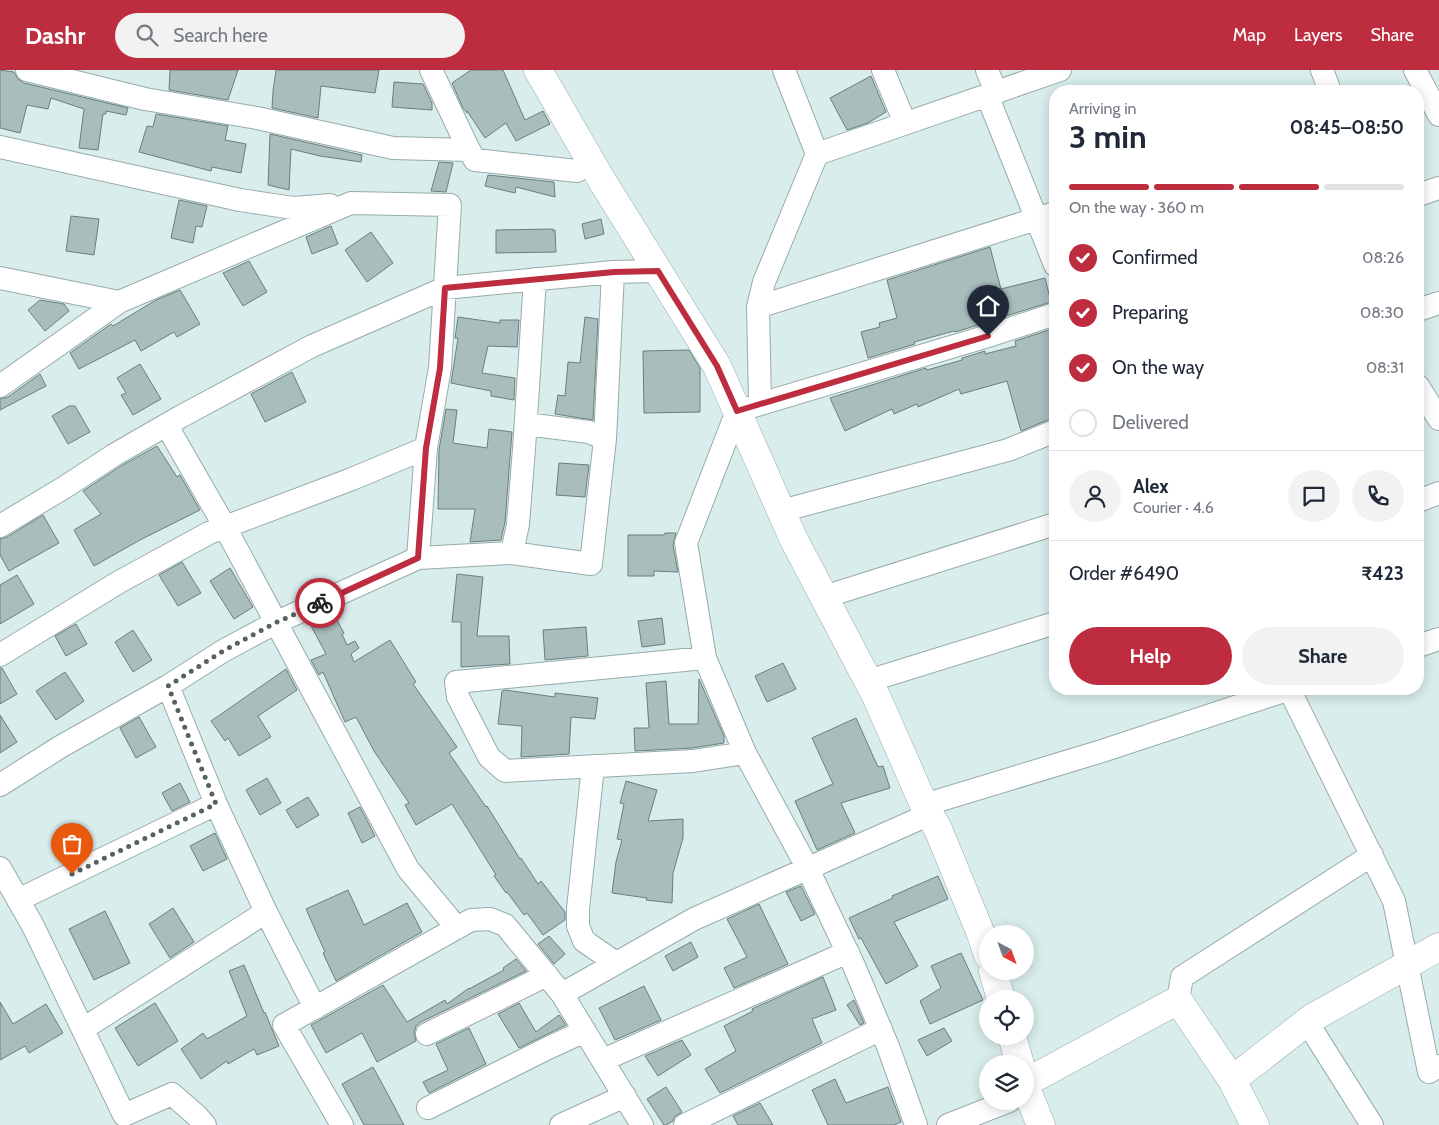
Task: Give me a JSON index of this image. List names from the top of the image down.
{
  "north": "bottom right",
  "page": {
    "header": "Dashr",
    "search": "Search here",
    "nav": ["Map", "Layers", "Share"],
    "heading": ["3 min", "Arriving in", "08:45–08:50"],
    "panel": [
      "Alex",
      "Courier · 4.6",
      "Order #6490",
      "₹423"
    ],
    "bar": "On the way · 360 m",
    "list": [
      ["Confirmed", "08:26"],
      ["Preparing", "08:30"],
      ["On the way", "08:31"],
      "Delivered"
    ],
    "buttons": ["Help", "Share"]
  }
}
